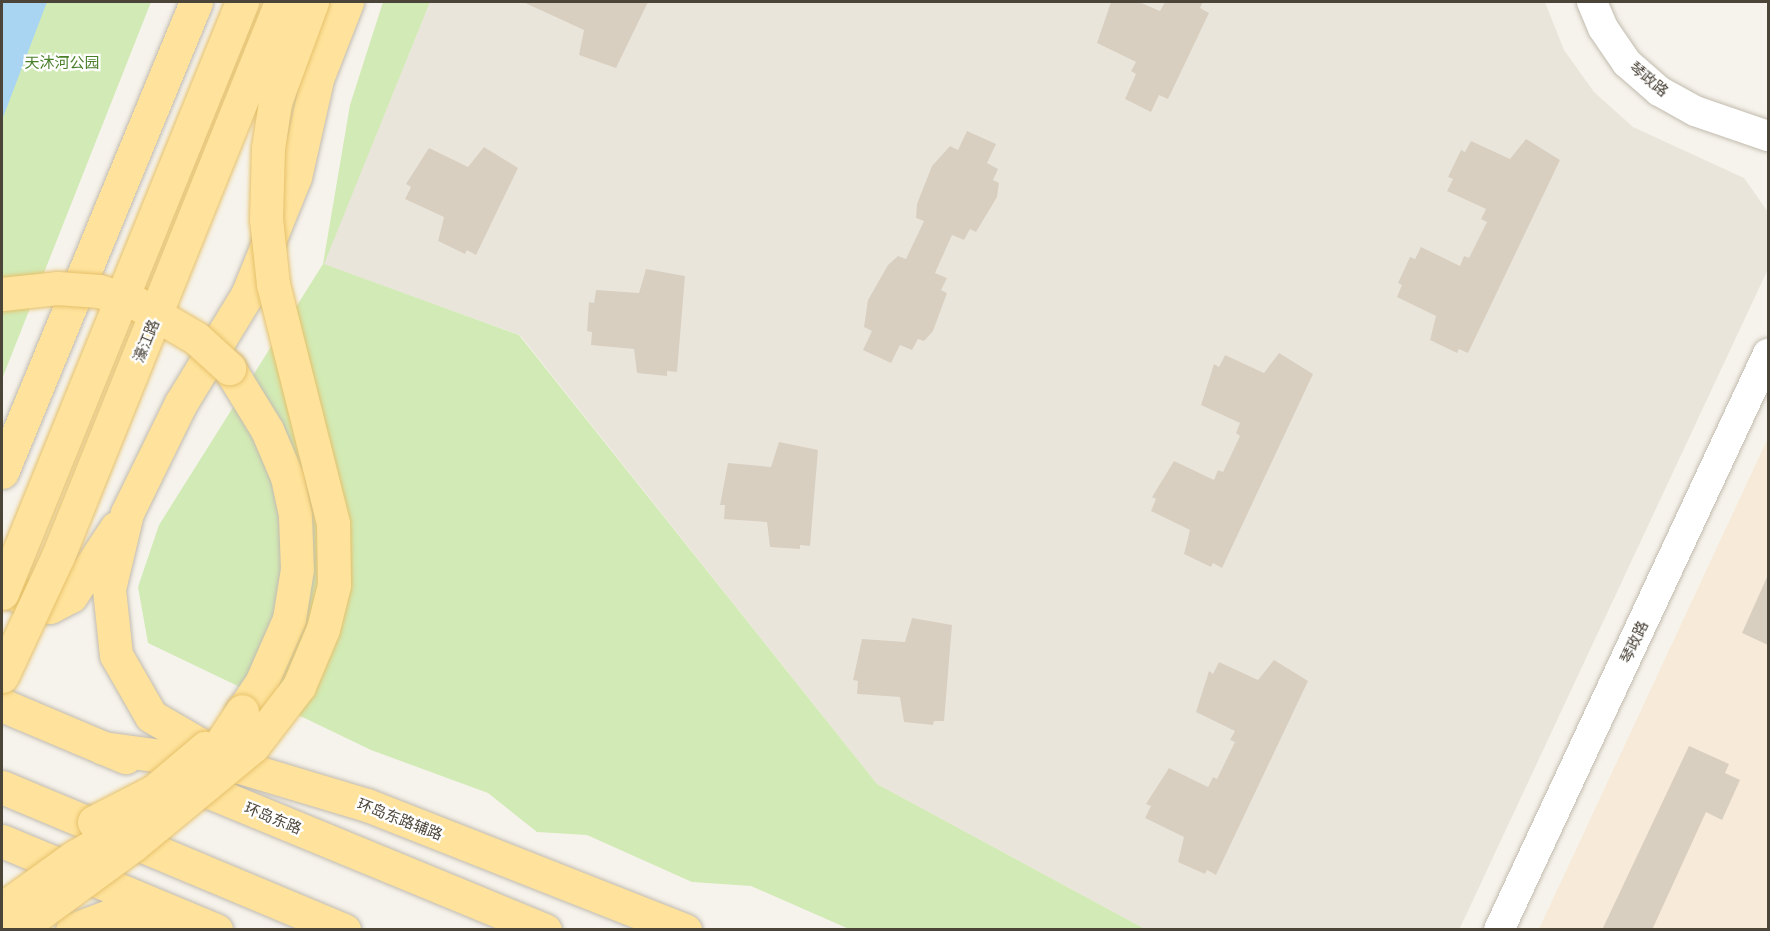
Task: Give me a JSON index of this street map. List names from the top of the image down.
{
  "streets": {
    "main road": ["濠江路", "环岛东路", "环岛东路辅路"],
    "street": ["琴政路"]
  },
  "crossings": [
    ["环岛东路", "环岛东路辅路"]
  ],
  "parks": ["天沐河公园"]
}
